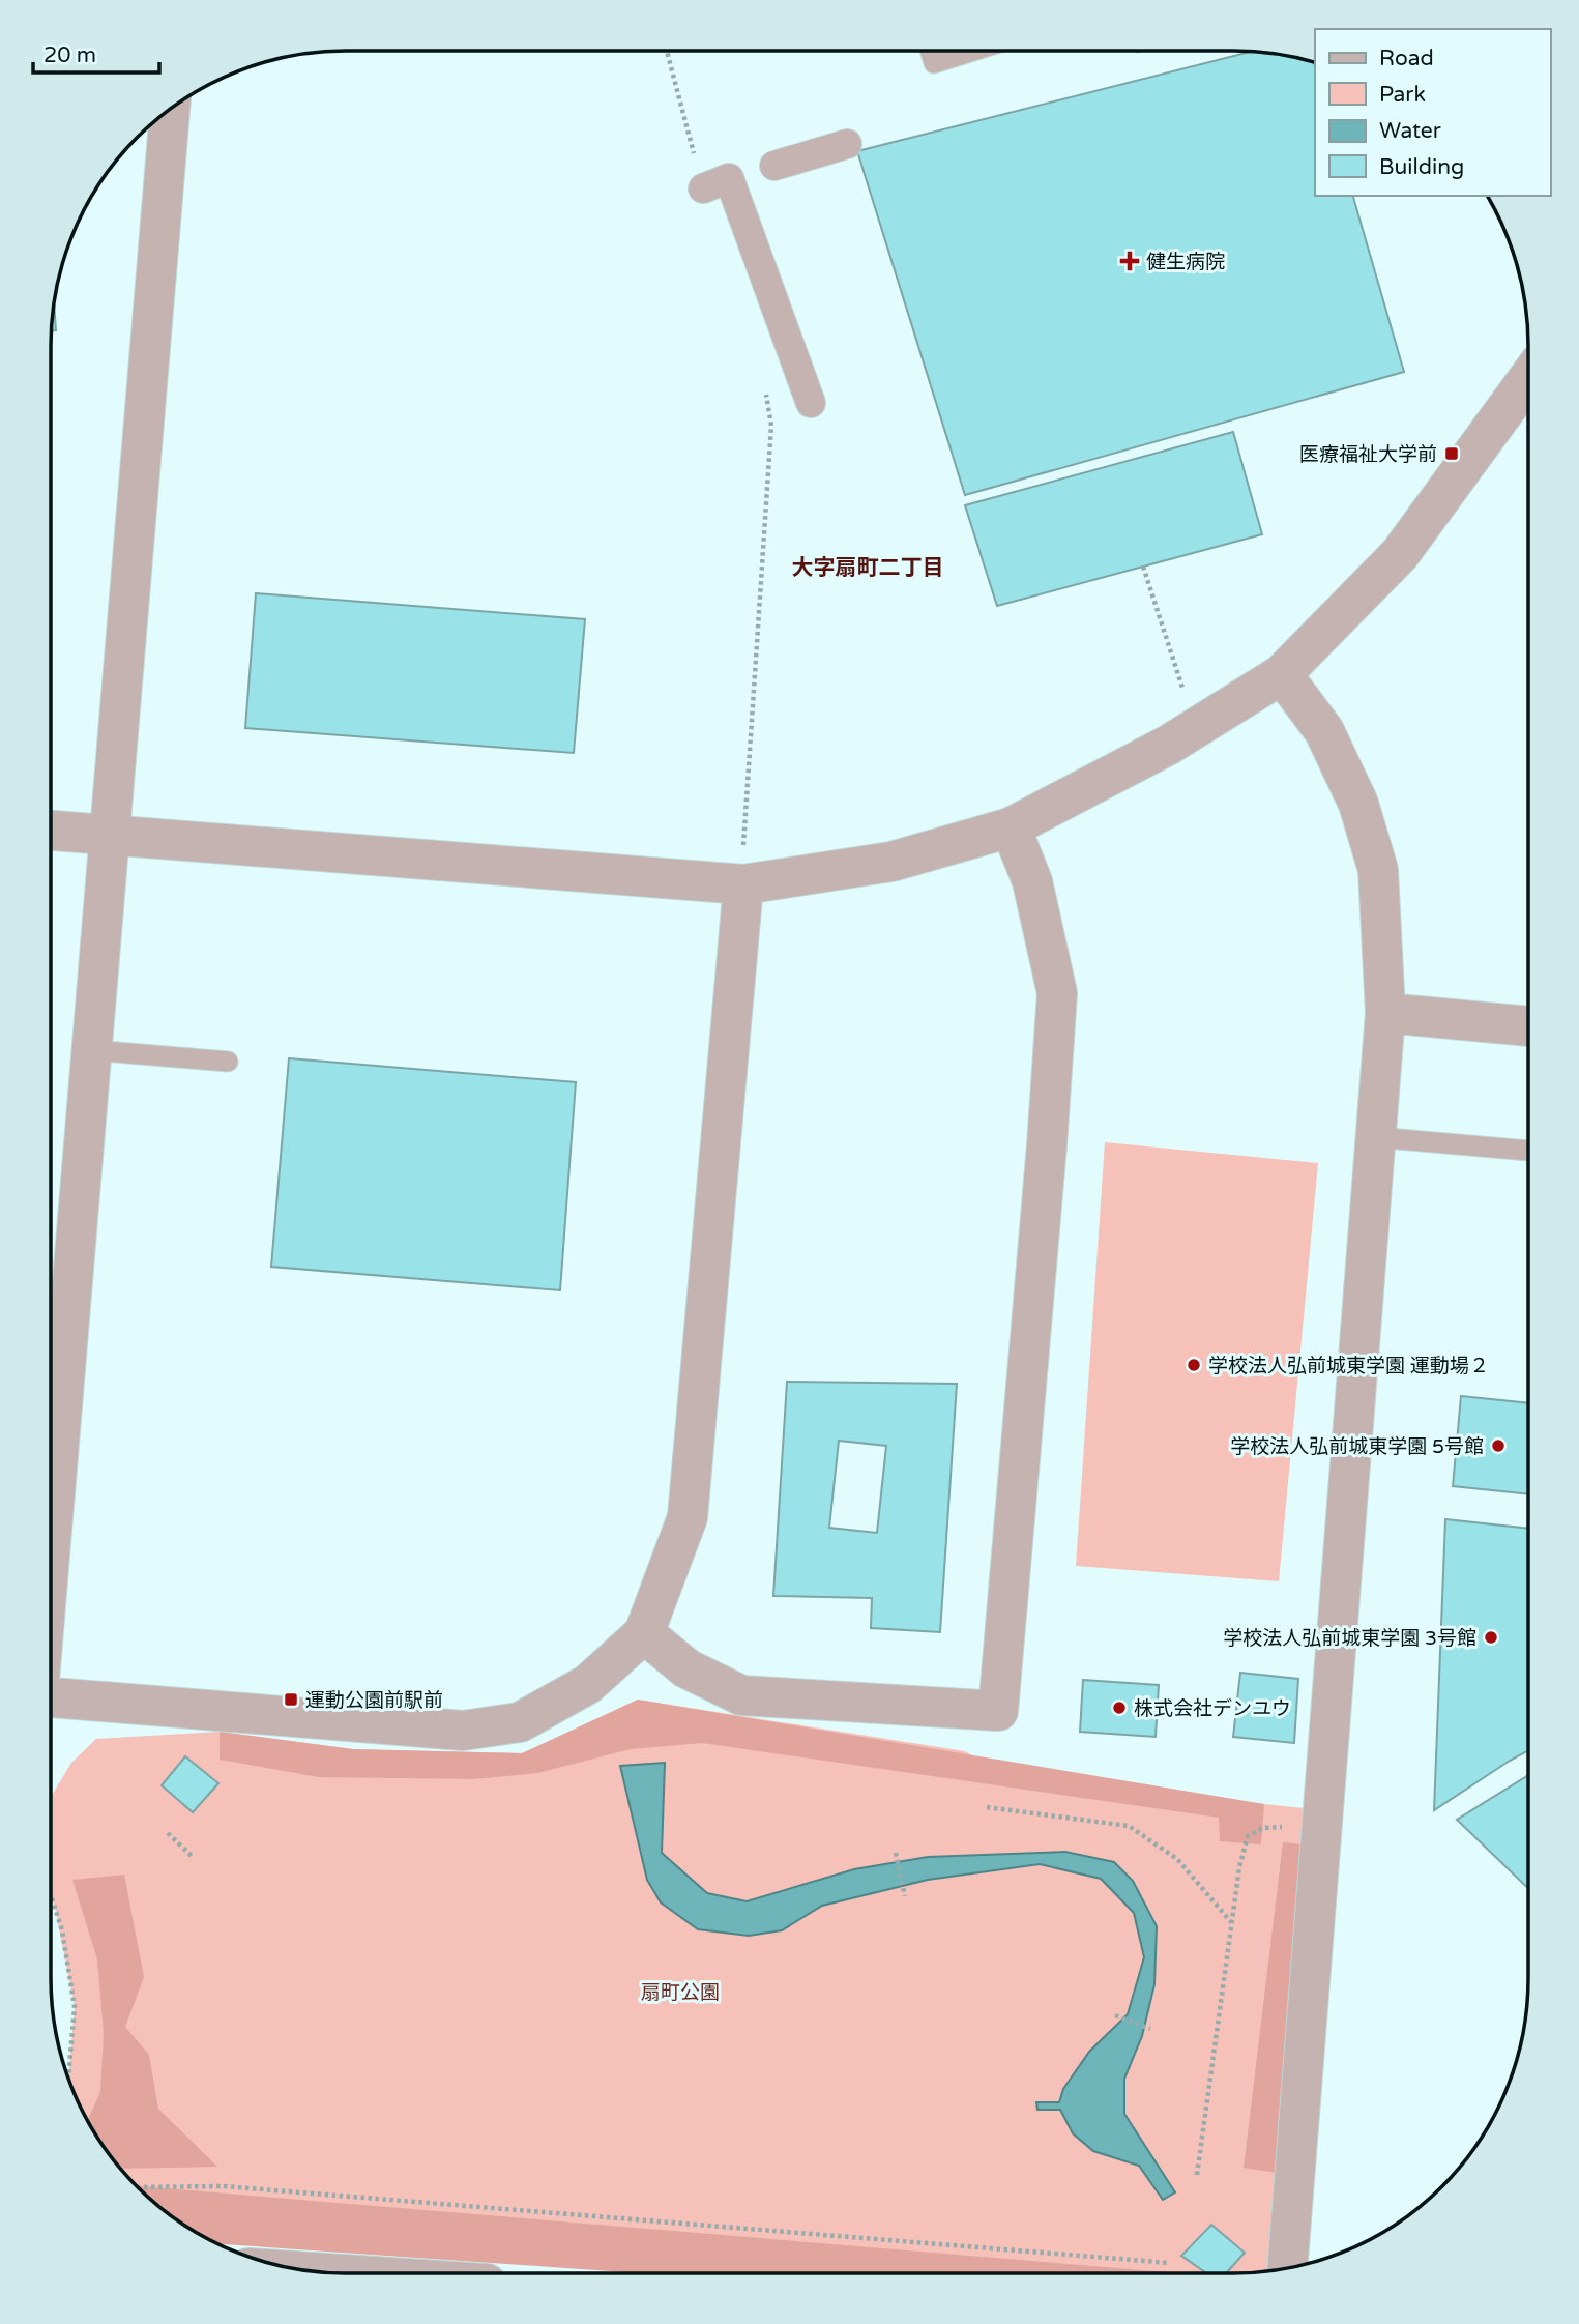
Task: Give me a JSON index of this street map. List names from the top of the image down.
{
  "districts": ["大字扇町二丁目"],
  "parks": ["扇町公園"],
  "places": {
    "health": ["健生病院"],
    "transit": ["医療福祉大学前", "運動公園前駅前"],
    "other": [
      "学校法人弘前城東学園 運動場２",
      "学校法人弘前城東学園 5号館",
      "学校法人弘前城東学園 3号館",
      "株式会社デンユウ"
    ]
  },
  "legend": [
    "Road",
    "Park",
    "Water",
    "Building"
  ],
  "scale_bar": "20 m"
}
